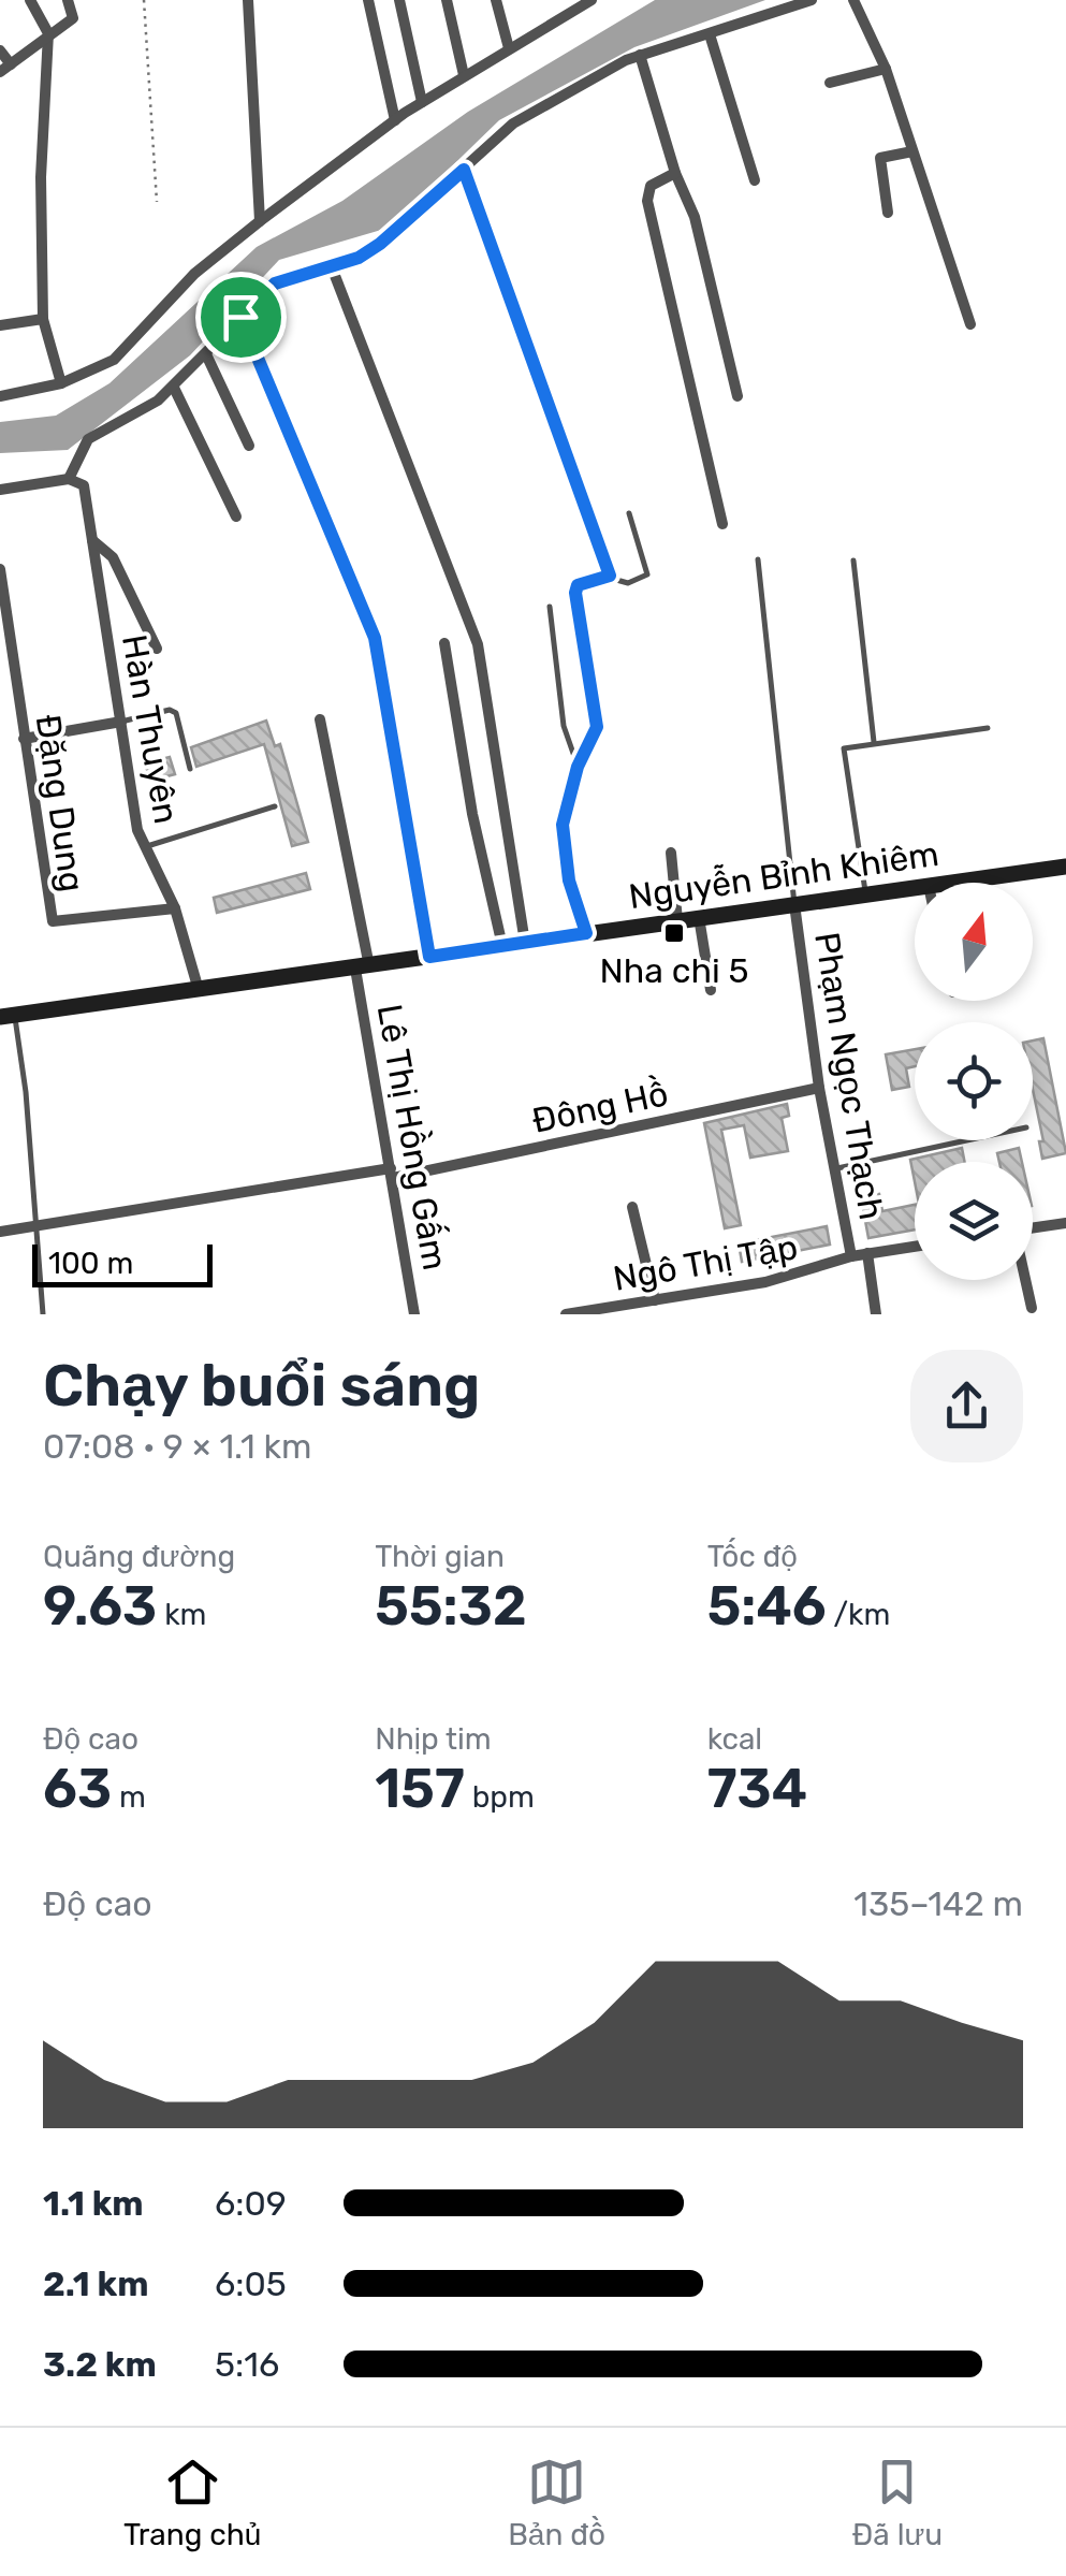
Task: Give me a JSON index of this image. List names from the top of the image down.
{
  "streets": {
    "main road": ["Nguyễn Bỉnh Khiêm"],
    "street": [
      "Hàn Thuyên",
      "Đặng Dung",
      "Phạm Ngọc Thạch",
      "Đông Hồ",
      "Lê Thị Hồng Gấm",
      "Ngô Thị Tập"
    ]
  },
  "crossings": [
    ["Hàn Thuyên", "Đặng Dung"],
    ["Hàn Thuyên", "Nguyễn Bỉnh Khiêm"],
    ["Nguyễn Bỉnh Khiêm", "Phạm Ngọc Thạch"],
    ["Nguyễn Bỉnh Khiêm", "Lê Thị Hồng Gấm"],
    ["Phạm Ngọc Thạch", "Đông Hồ"],
    ["Phạm Ngọc Thạch", "Ngô Thị Tập"],
    ["Đông Hồ", "Lê Thị Hồng Gấm"]
  ],
  "places": {
    "transit": ["Nha chi 5"]
  },
  "scale_bar": "100 m",
  "north": "top",
  "page": {
    "scale": "100 m",
    "heading": ["Chạy buổi sáng", "07:08 · 9 × 1.1 km"],
    "stats": [
      ["Quãng đường", "9.63 km"],
      ["Thời gian", "55:32"],
      ["Tốc độ", "5:46 /km"],
      ["Độ cao", "63 m"],
      ["Nhịp tim", "157 bpm"],
      ["kcal", "734"]
    ],
    "chart": ["Độ cao", "135–142 m"],
    "list": [
      {
        "name": "1.1 km",
        "note": "6:09"
      },
      {
        "name": "2.1 km",
        "note": "6:05"
      },
      {
        "name": "3.2 km",
        "note": "5:16"
      }
    ],
    "tabs": ["Trang chủ", "Bản đồ", "Đã lưu"]
  }
}
